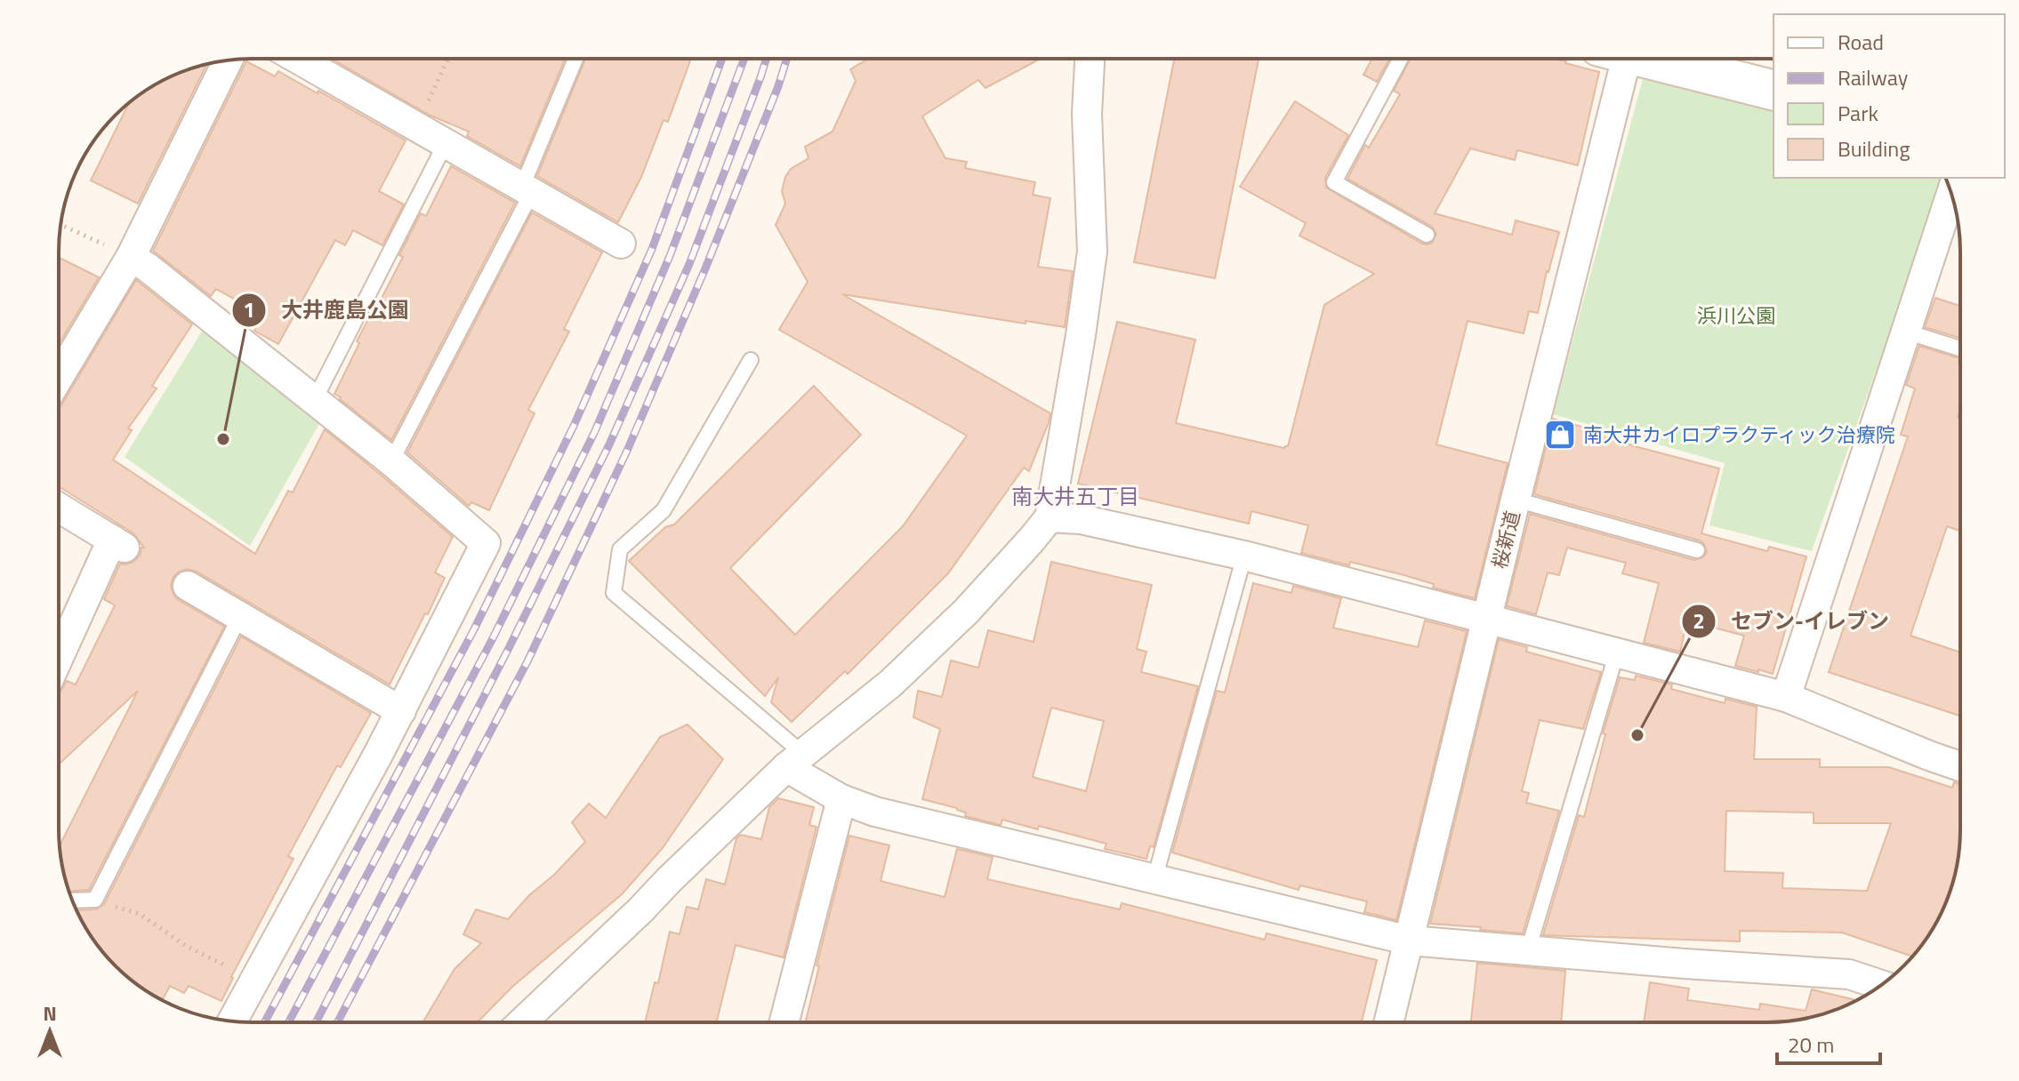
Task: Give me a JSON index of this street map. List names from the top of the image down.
{
  "streets": {
    "street": ["桜新道"]
  },
  "districts": ["南大井五丁目"],
  "parks": ["浜川公園"],
  "places": {
    "shop": ["南大井カイロプラクティック治療院"],
    "other": ["大井鹿島公園", "セブン-イレブン"]
  },
  "legend": [
    "Road",
    "Railway",
    "Park",
    "Building"
  ],
  "scale_bar": "20 m",
  "north": "top"
}
